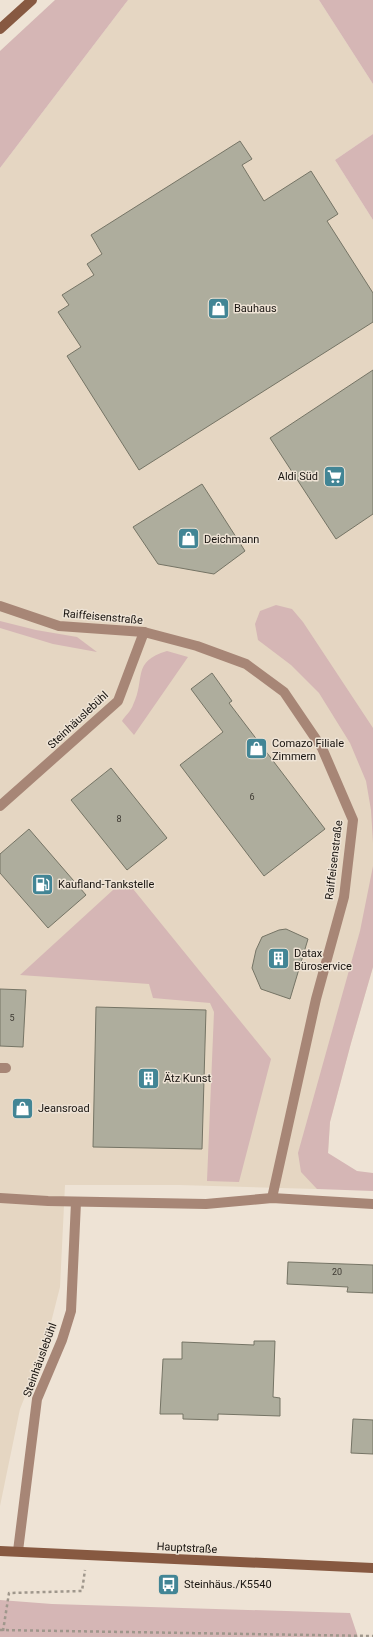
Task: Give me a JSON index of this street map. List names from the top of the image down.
{
  "streets": {
    "street": ["Raiffeisenstraße", "Steinhäuslebühl", "Hauptstraße"]
  },
  "crossings": [
    ["Raiffeisenstraße", "Steinhäuslebühl"],
    ["Steinhäuslebühl", "Hauptstraße"]
  ],
  "places": {
    "shop": [
      "Bauhaus",
      "Deichmann",
      "Comazo Filiale Zimmern",
      "Jeansroad"
    ],
    "supermarket": ["Aldi Süd"],
    "fuel station": ["Kaufland-Tankstelle"],
    "building": ["Datax Büroservice", "Ätz Kunst"],
    "bus stop": ["Steinhäus./K5540"]
  },
  "house_numbers": [
    "6",
    "8",
    "5",
    "20"
  ]
}
